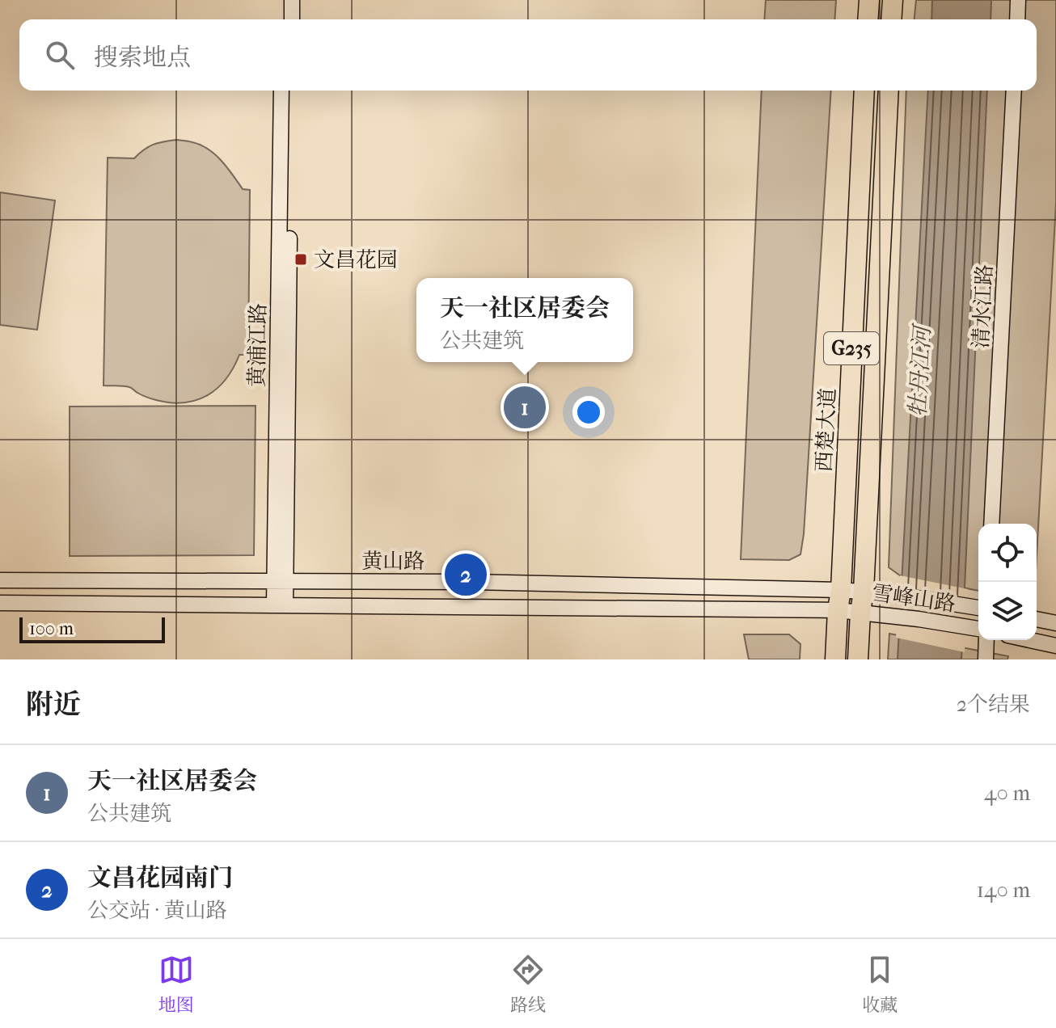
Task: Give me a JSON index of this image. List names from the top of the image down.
{
  "streets": {
    "highway": ["G235", "西楚大道"],
    "main road": [
      "清水江路",
      "黄浦江路",
      "黄山路",
      "雪峰山路"
    ]
  },
  "crossings": [
    ["黄浦江路", "黄山路"],
    ["G235", "黄山路"],
    ["G235", "雪峰山路"],
    ["西楚大道", "黄山路"],
    ["西楚大道", "雪峰山路"],
    ["黄山路", "雪峰山路"]
  ],
  "water": ["牡丹江河"],
  "places": {
    "transit": ["文昌花园"]
  },
  "scale_bar": "100 m",
  "page": {
    "search": "搜索地点",
    "popup": ["天一社区居委会", "公共建筑"],
    "pins": ["1", "2"],
    "scale": "100 m",
    "heading": ["附近", "2个结果"],
    "list": [
      {
        "mark": "1",
        "name": "天一社区居委会",
        "note": "公共建筑",
        "value": "40 m"
      },
      {
        "mark": "2",
        "name": "文昌花园南门",
        "note": "公交站 · 黄山路",
        "value": "140 m"
      }
    ],
    "nav": ["地图", "路线", "收藏"]
  }
}
